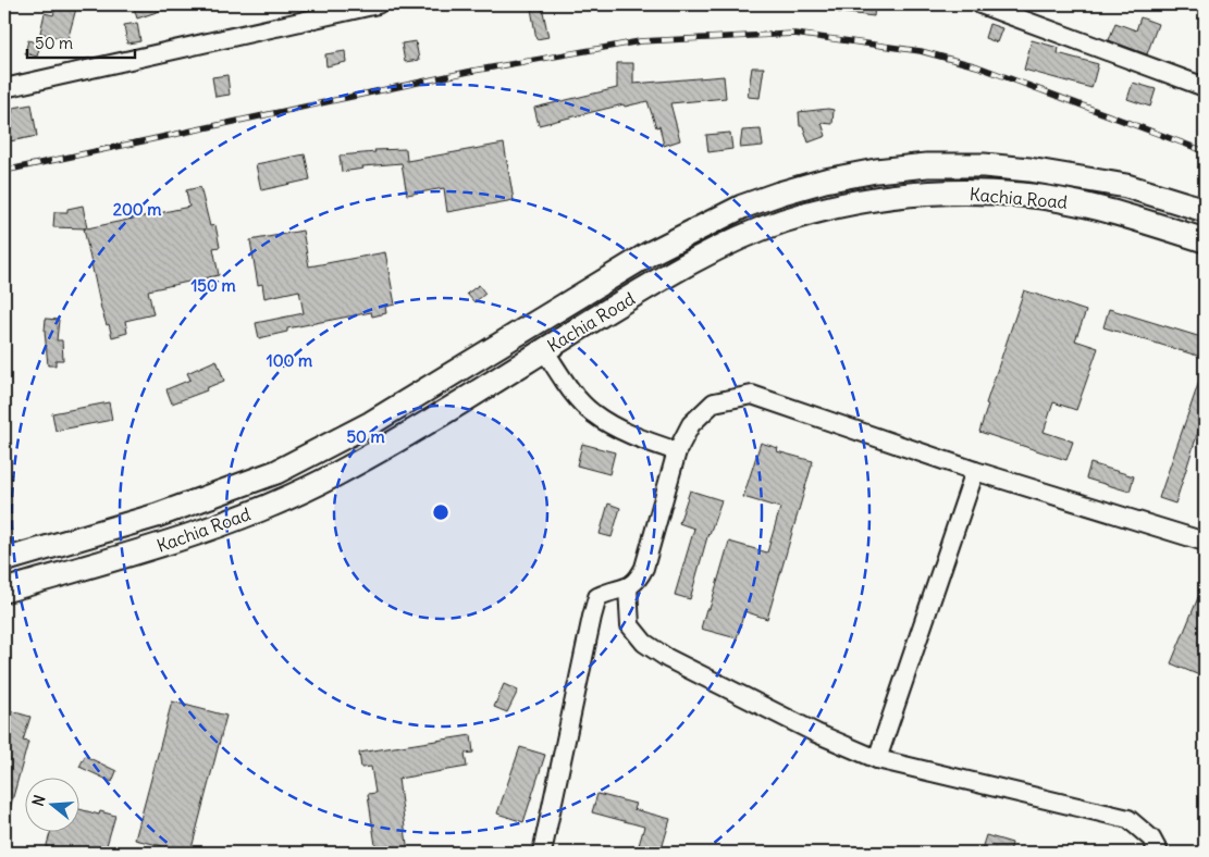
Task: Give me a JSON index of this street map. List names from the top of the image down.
{
  "streets": {
    "main road": ["Kachia Road"]
  },
  "scale_bar": "50 m",
  "north": "left",
  "rings": [
    "200 m",
    "150 m",
    "100 m",
    "50 m"
  ]
}
